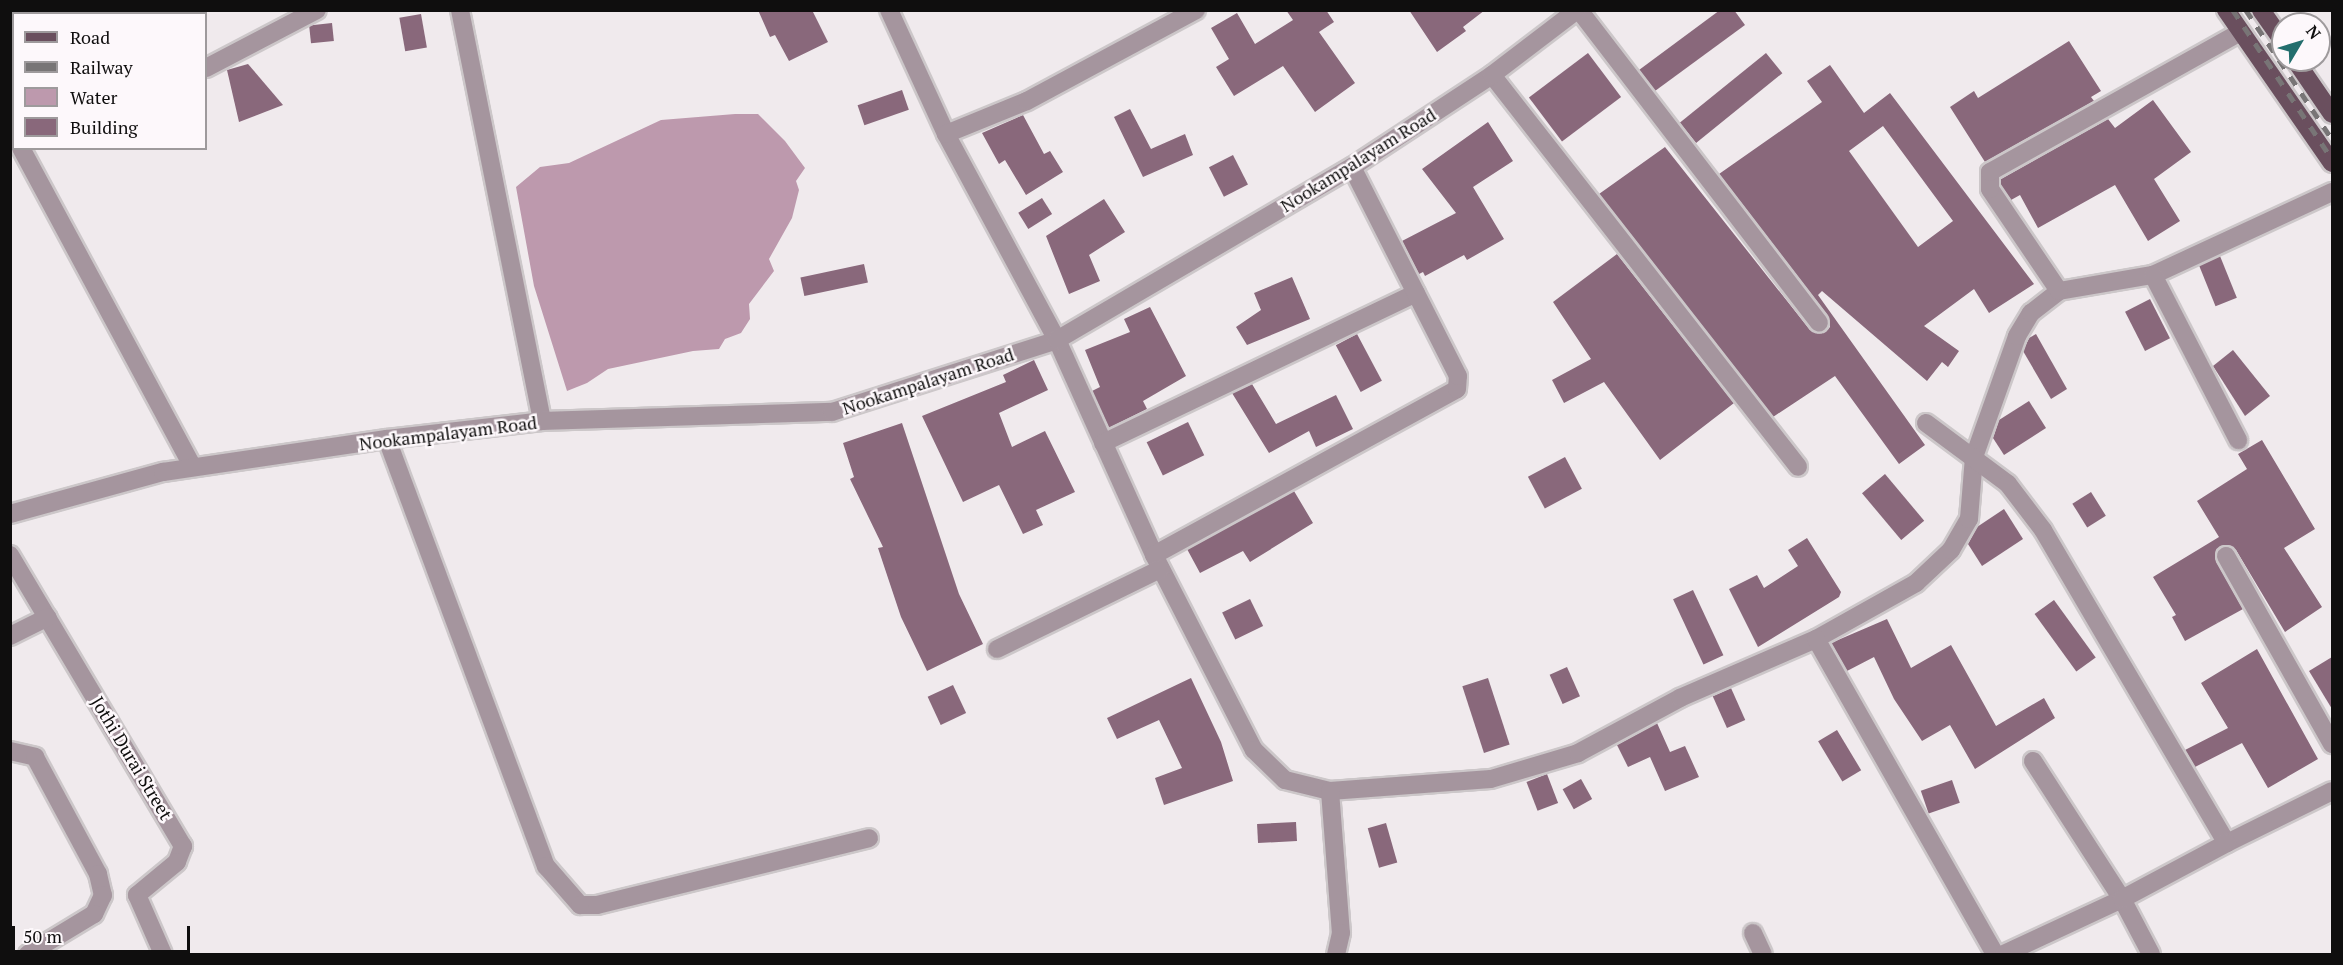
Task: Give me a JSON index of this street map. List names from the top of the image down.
{
  "streets": {
    "street": ["Nookampalayam Road", "Jothi Durai Street"]
  },
  "legend": [
    "Road",
    "Railway",
    "Water",
    "Building"
  ],
  "scale_bar": "50 m",
  "north": "top right"
}
